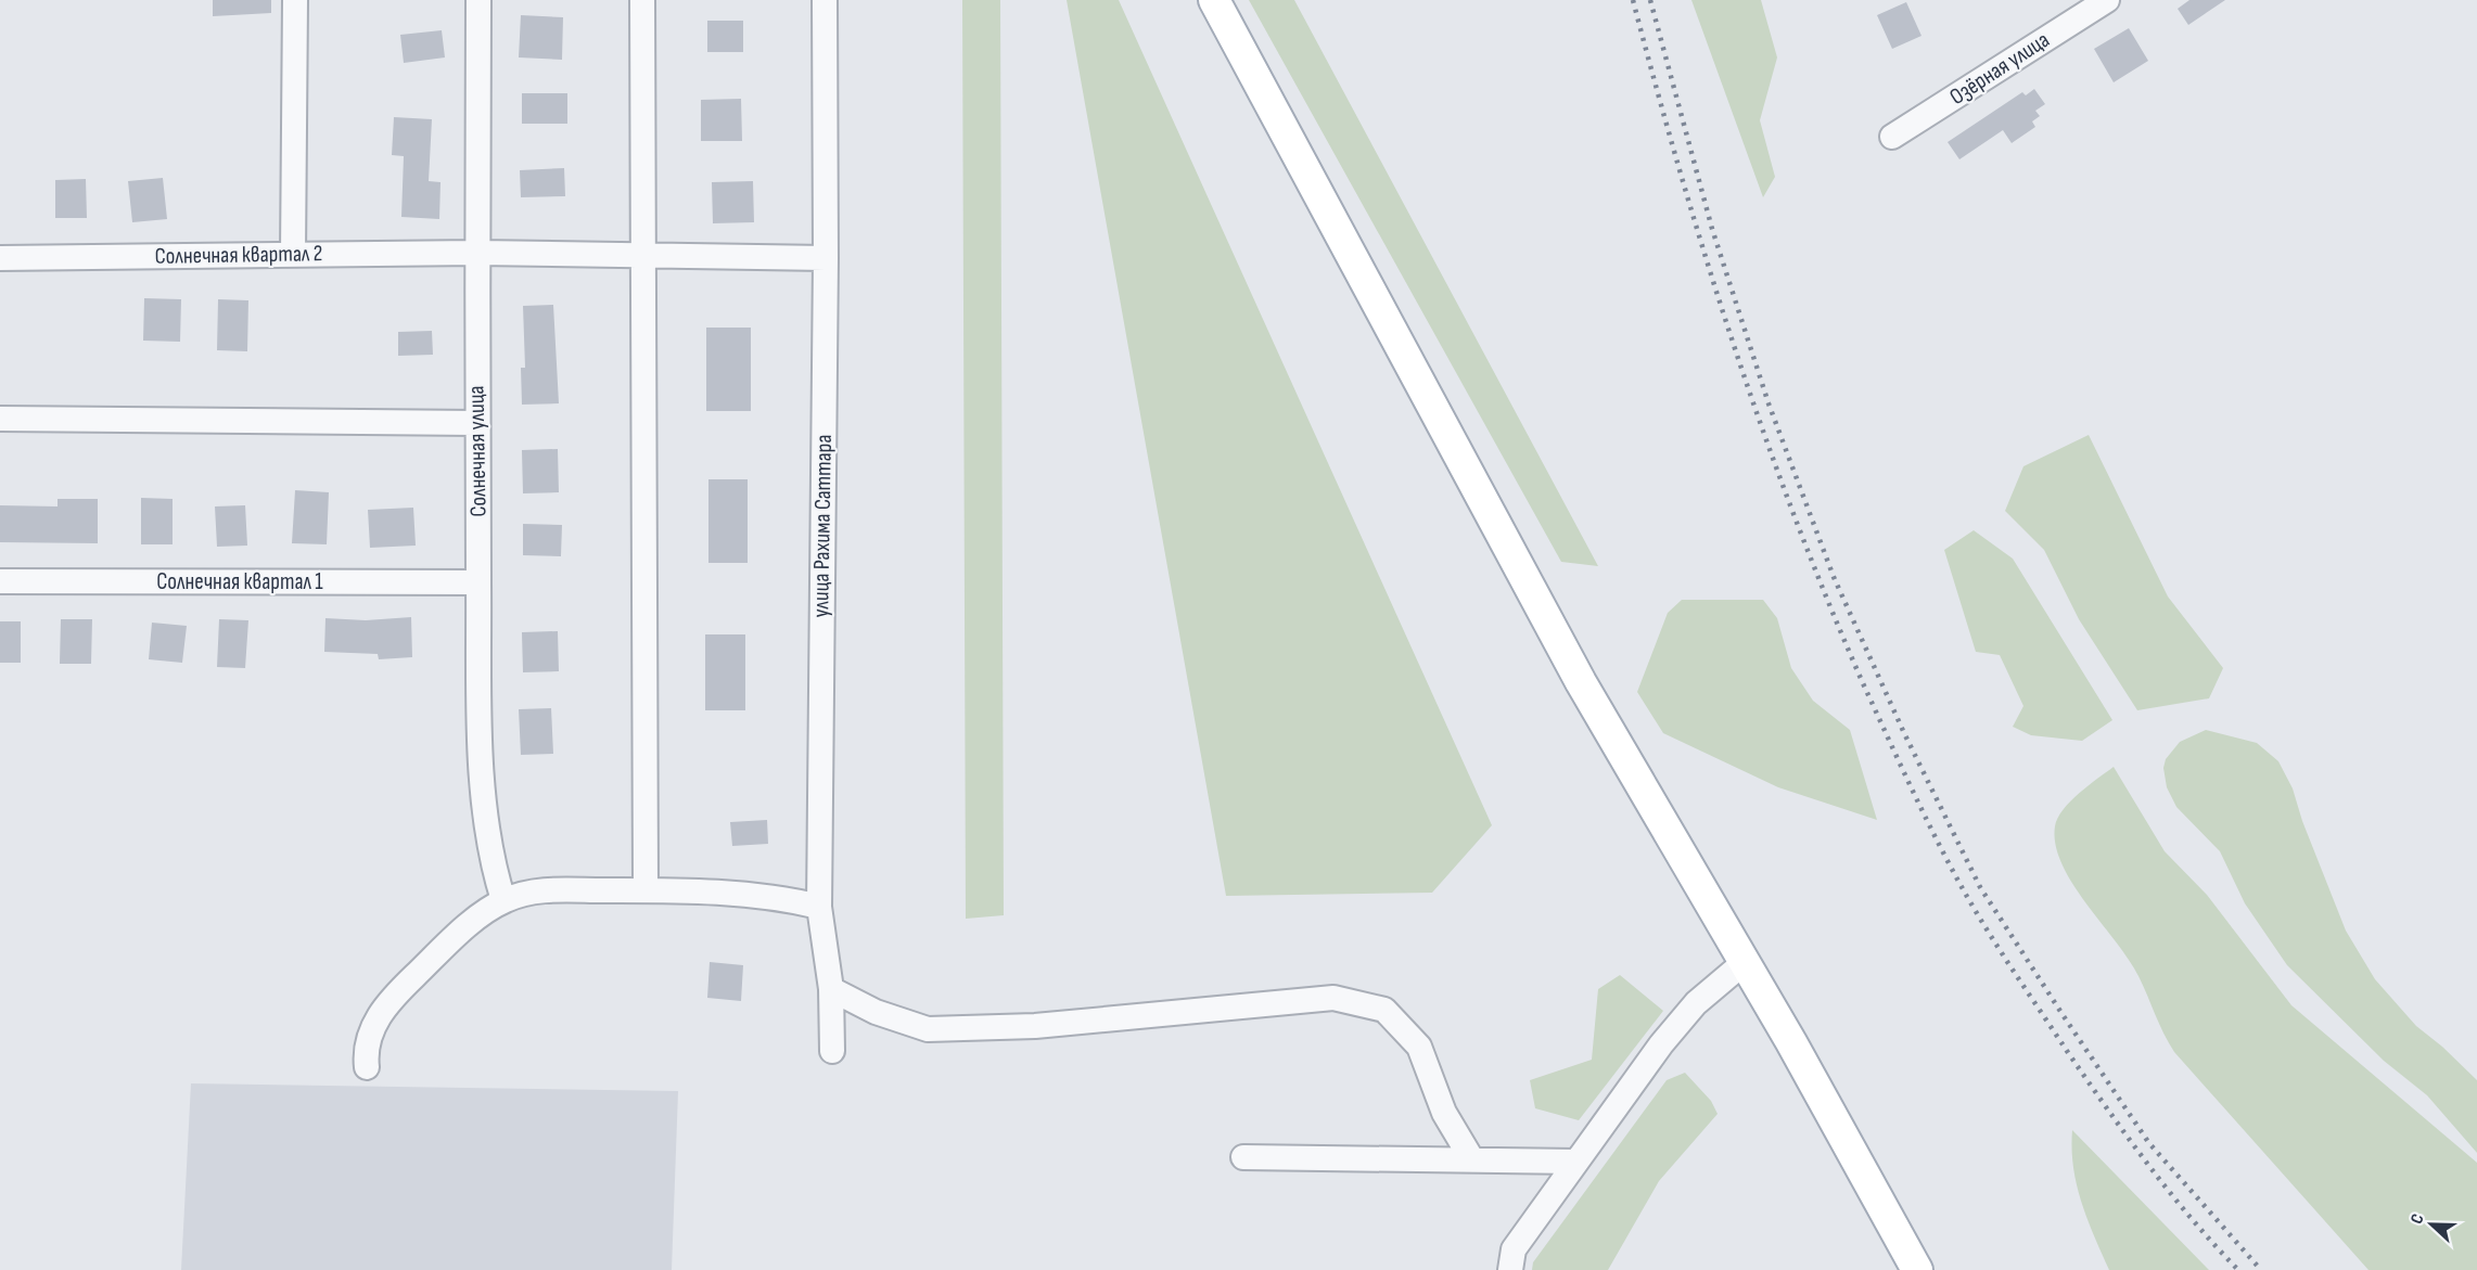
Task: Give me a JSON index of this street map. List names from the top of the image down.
{
  "streets": {
    "street": [
      "Озёрная улица",
      "Солнечная квартал 2",
      "Солнечная улица",
      "улица Рахима Саттара",
      "Солнечная квартал 1"
    ]
  },
  "crossings": [
    ["Солнечная квартал 2", "Солнечная улица"],
    ["Солнечная квартал 2", "улица Рахима Саттара"],
    ["Солнечная улица", "Солнечная квартал 1"]
  ],
  "north": "left"
}
